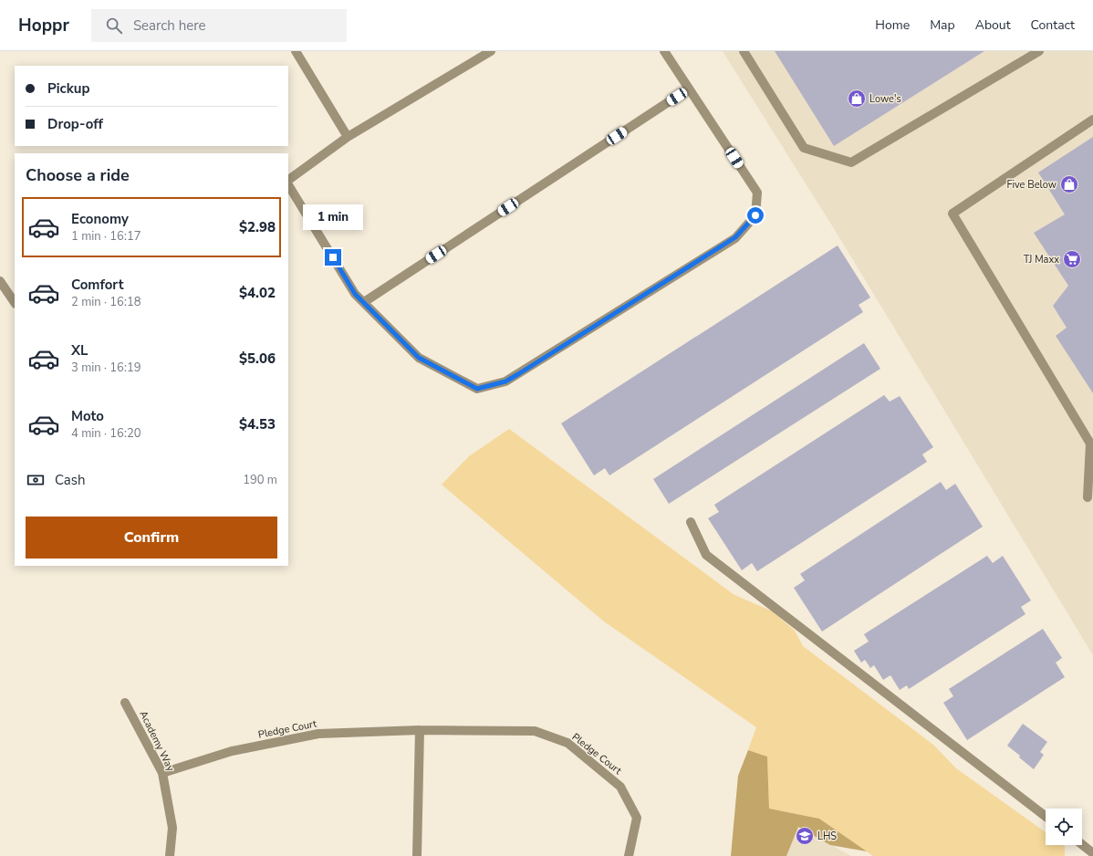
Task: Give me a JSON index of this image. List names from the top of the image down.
{
  "streets": {
    "street": ["Pledge Court", "Academy Way"]
  },
  "crossings": [
    ["Pledge Court", "Academy Way"]
  ],
  "places": {
    "shop": ["Lowe's", "Five Below"],
    "supermarket": ["TJ Maxx"],
    "school or university": ["LHS"]
  },
  "page": {
    "header": "Hoppr",
    "search": "Search here",
    "nav": [
      "Home",
      "Map",
      "About",
      "Contact"
    ],
    "banner": ["Pickup", "Drop-off"],
    "heading": "Choose a ride",
    "list": [
      {
        "name": "Economy",
        "note": "1 min · 16:17",
        "value": "$2.98"
      },
      {
        "name": "Comfort",
        "note": "2 min · 16:18",
        "value": "$4.02"
      },
      {
        "name": "XL",
        "note": "3 min · 16:19",
        "value": "$5.06"
      },
      {
        "name": "Moto",
        "note": "4 min · 16:20",
        "value": "$4.53"
      }
    ],
    "bubble": "1 min",
    "pay": ["Cash", "190 m"],
    "buttons": "Confirm"
  }
}
